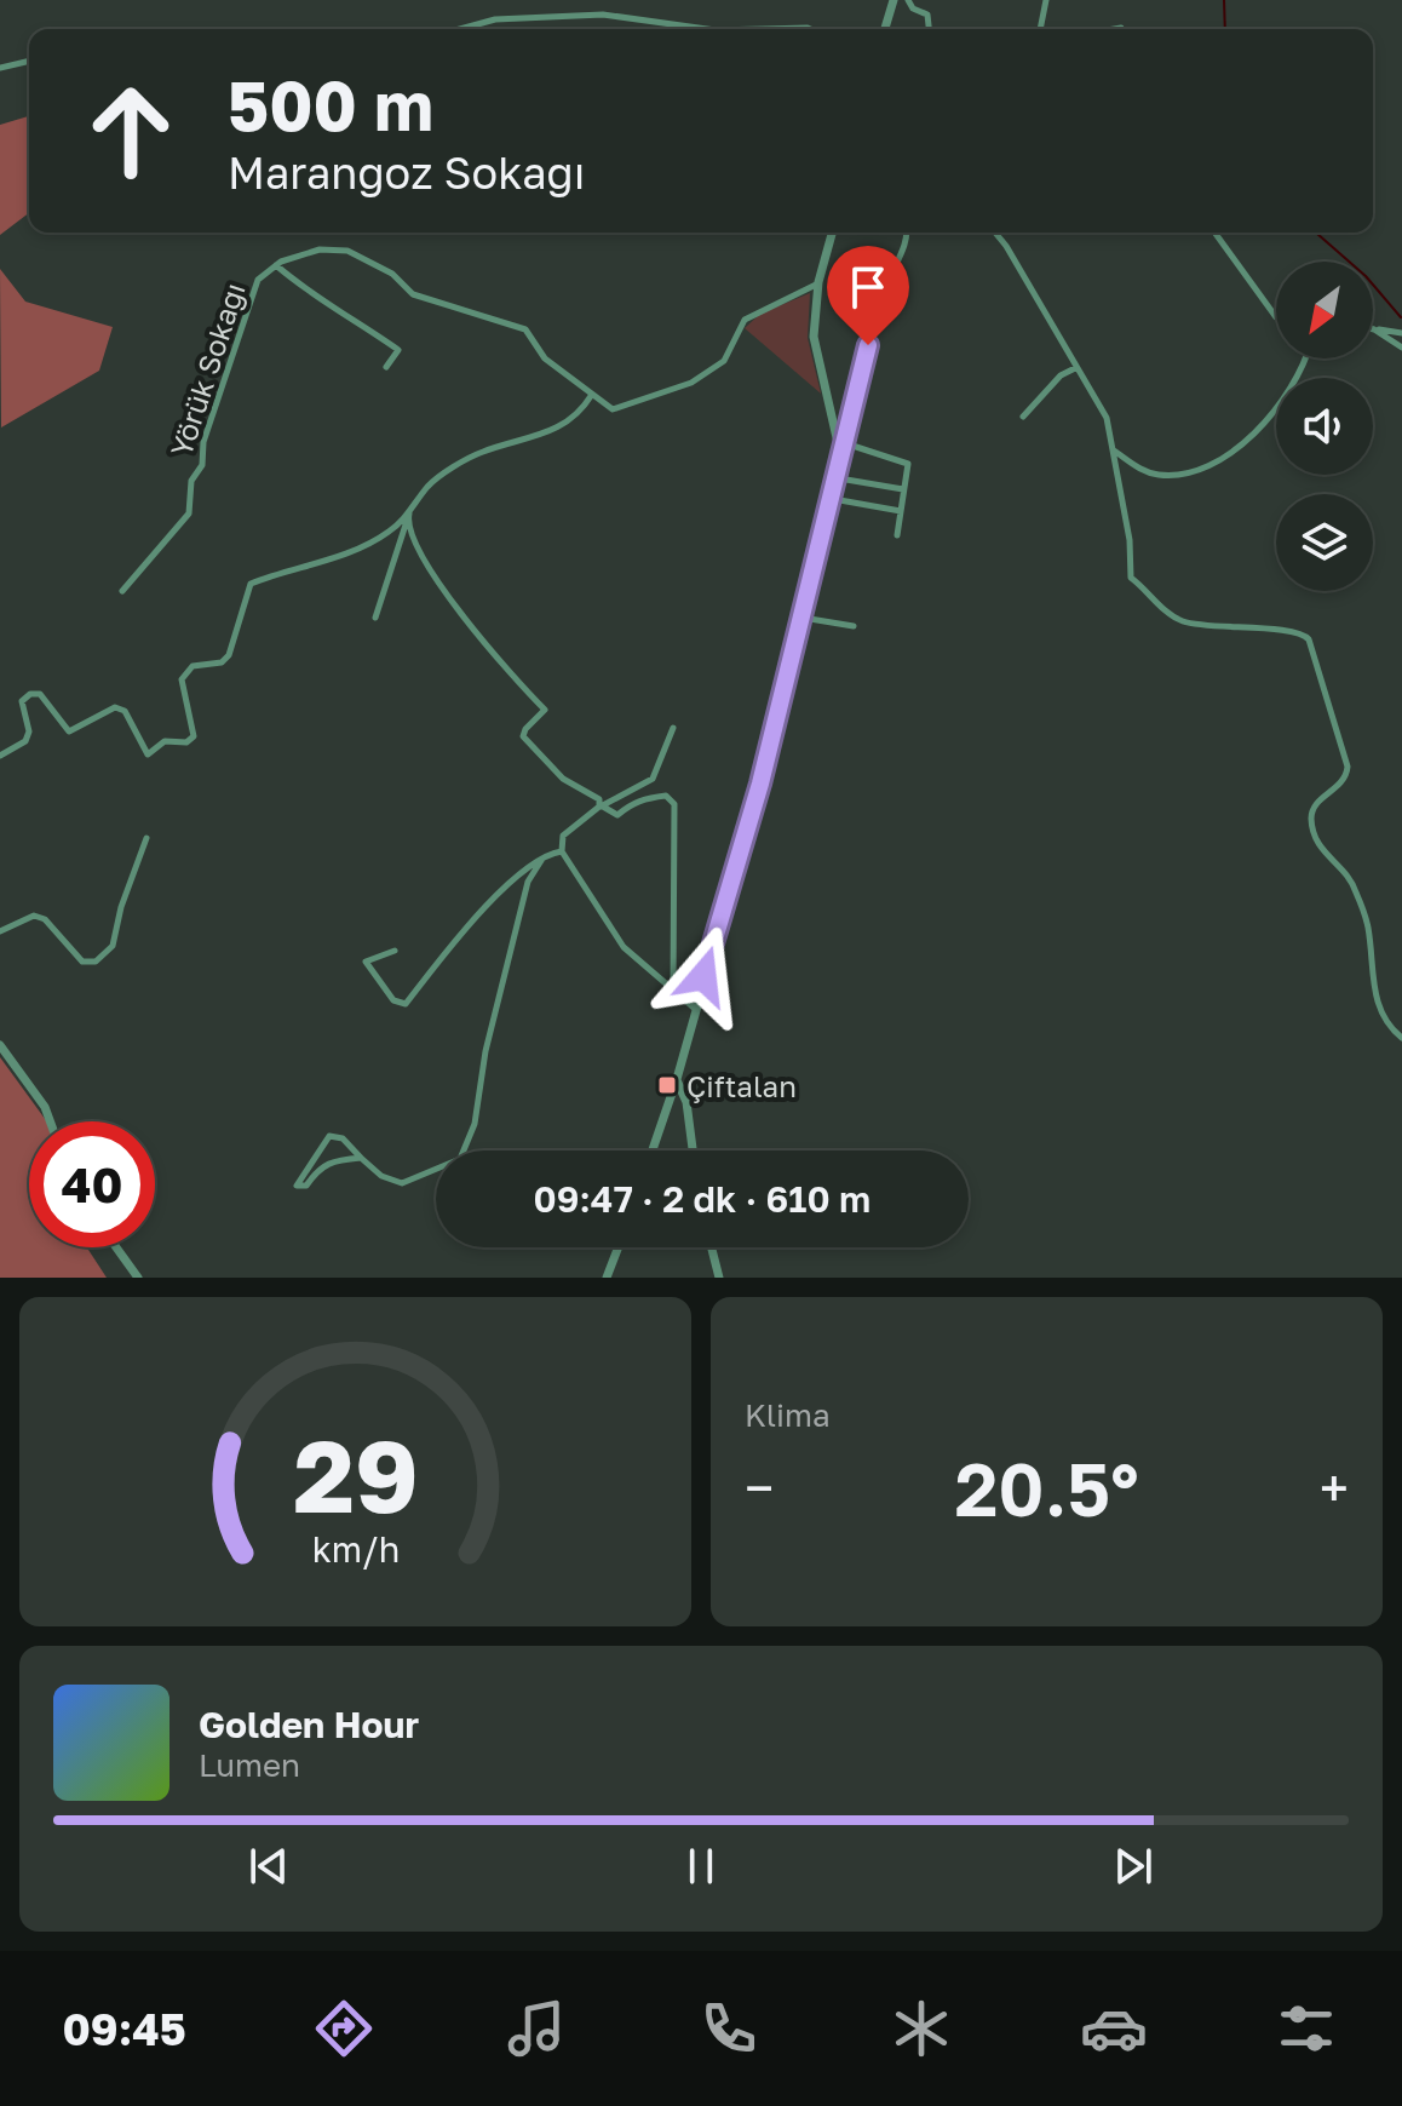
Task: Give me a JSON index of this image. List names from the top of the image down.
{
  "streets": {
    "street": ["Yörük Sokağı"]
  },
  "places": {
    "transit": ["Çiftalan"]
  },
  "north": "bottom left",
  "page": {
    "turn": ["500 m", "Marangoz Sokağı"],
    "limit": "40",
    "trip": "09:47 · 2 dk · 610 m",
    "tile": "Klima",
    "heat": ["−", "20.5°", "+"],
    "song": ["Golden Hour", "Lumen"],
    "tabs": "09:45",
    "gauge": ["29", "km/h"]
  }
}
